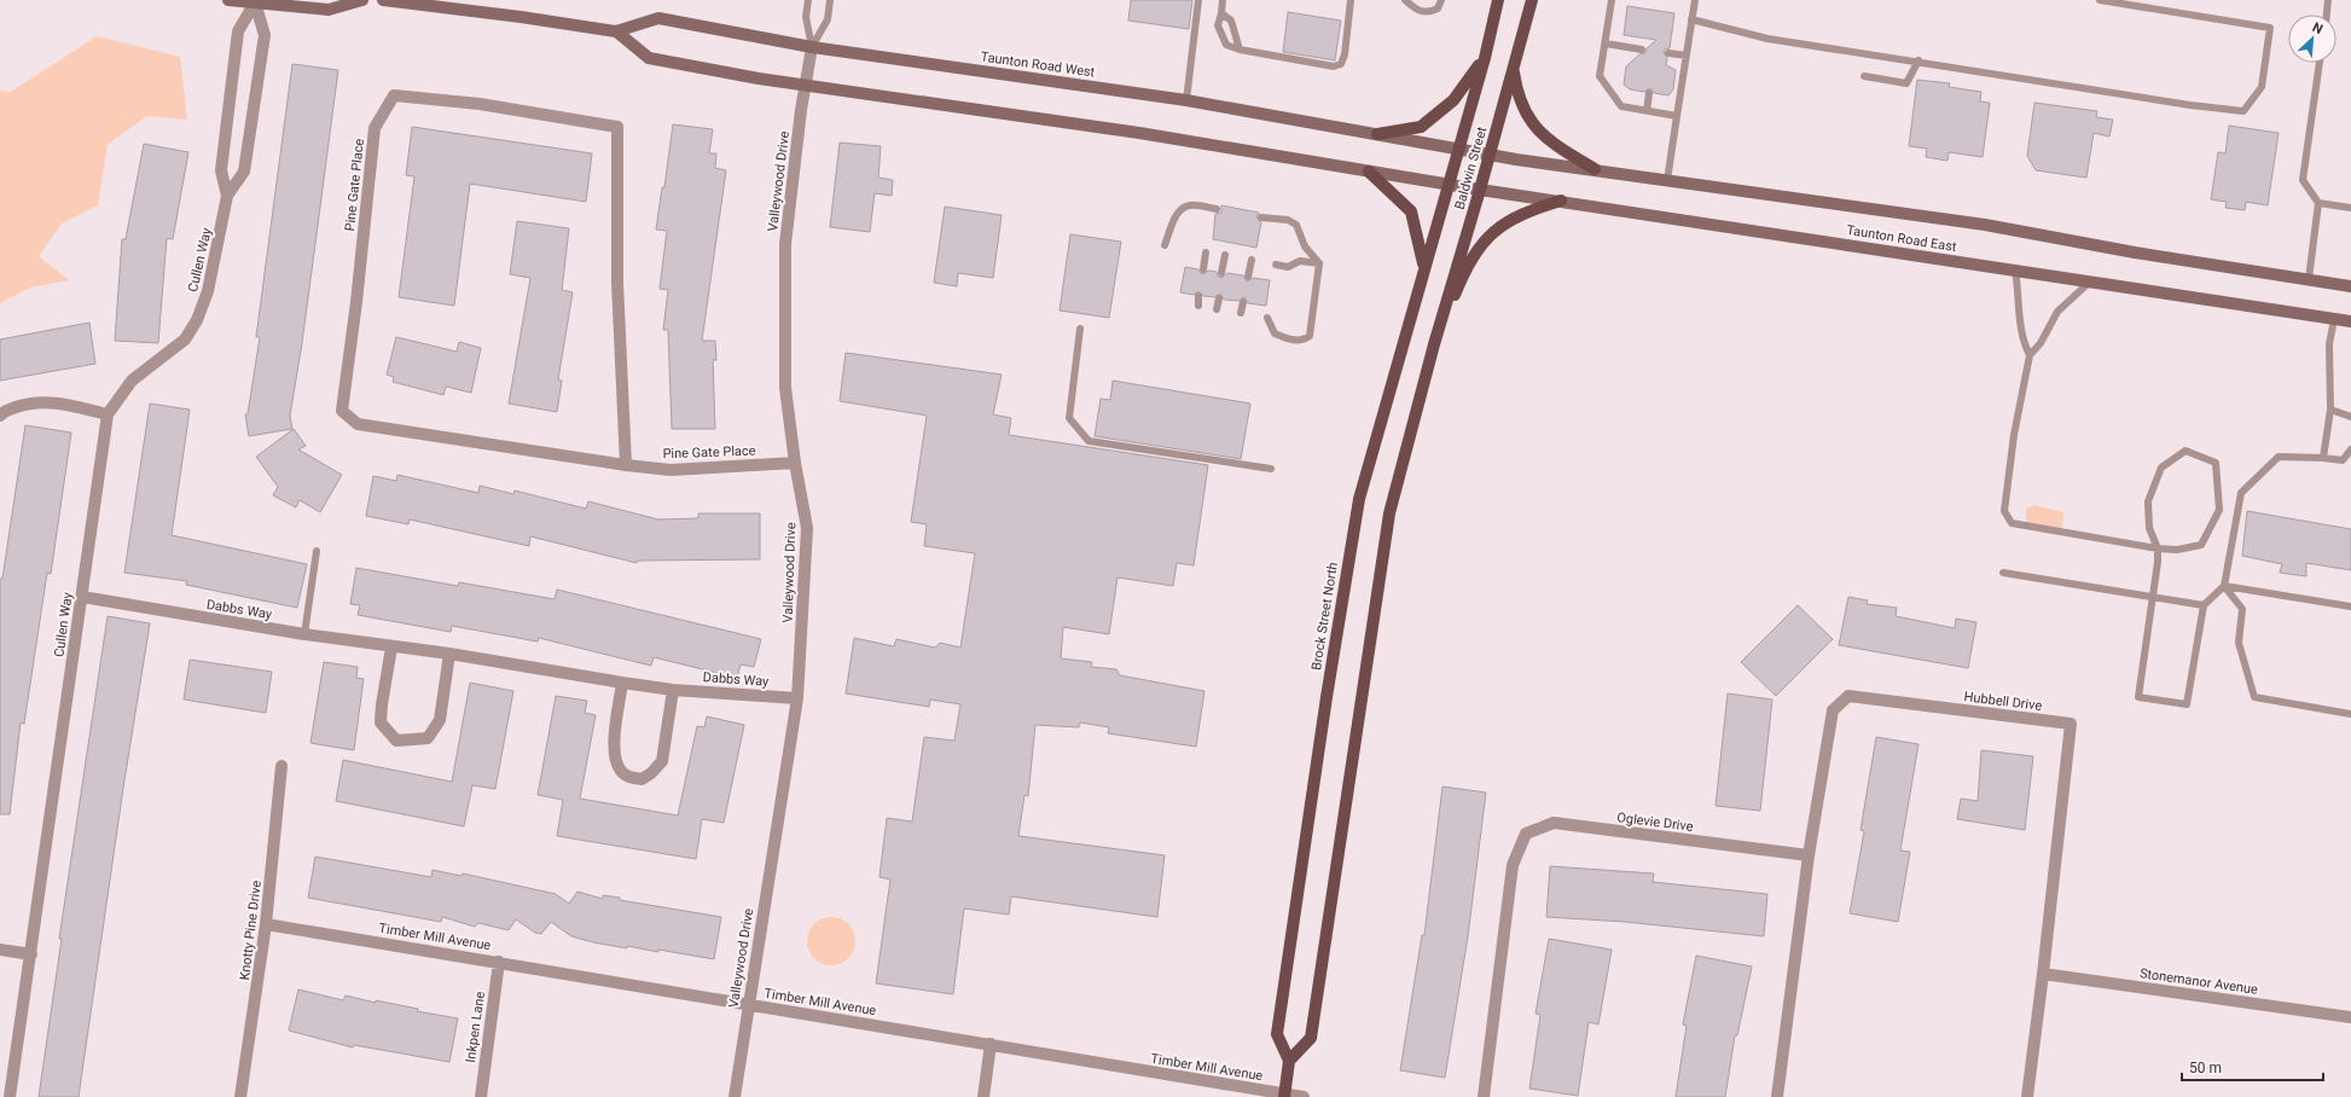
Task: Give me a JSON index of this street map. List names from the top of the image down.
{
  "streets": {
    "main road": [
      "Taunton Road West",
      "Baldwin Street",
      "Taunton Road East",
      "Brock Street North"
    ],
    "street": [
      "Valleywood Drive",
      "Pine Gate Place",
      "Cullen Way",
      "Dabbs Way",
      "Hubbell Drive",
      "Oglevie Drive",
      "Knotty Pine Drive",
      "Timber Mill Avenue",
      "Stonemanor Avenue",
      "Inkpen Lane"
    ]
  },
  "crossings": [
    ["Taunton Road West", "Baldwin Street"],
    ["Taunton Road West", "Valleywood Drive"],
    ["Taunton Road West", "Taunton Road East"],
    ["Baldwin Street", "Taunton Road East"],
    ["Baldwin Street", "Brock Street North"],
    ["Valleywood Drive", "Pine Gate Place"],
    ["Valleywood Drive", "Dabbs Way"],
    ["Valleywood Drive", "Timber Mill Avenue"],
    ["Taunton Road East", "Brock Street North"],
    ["Cullen Way", "Dabbs Way"],
    ["Hubbell Drive", "Oglevie Drive"],
    ["Hubbell Drive", "Stonemanor Avenue"],
    ["Knotty Pine Drive", "Timber Mill Avenue"],
    ["Timber Mill Avenue", "Inkpen Lane"]
  ],
  "scale_bar": "50 m",
  "north": "top right"
}
